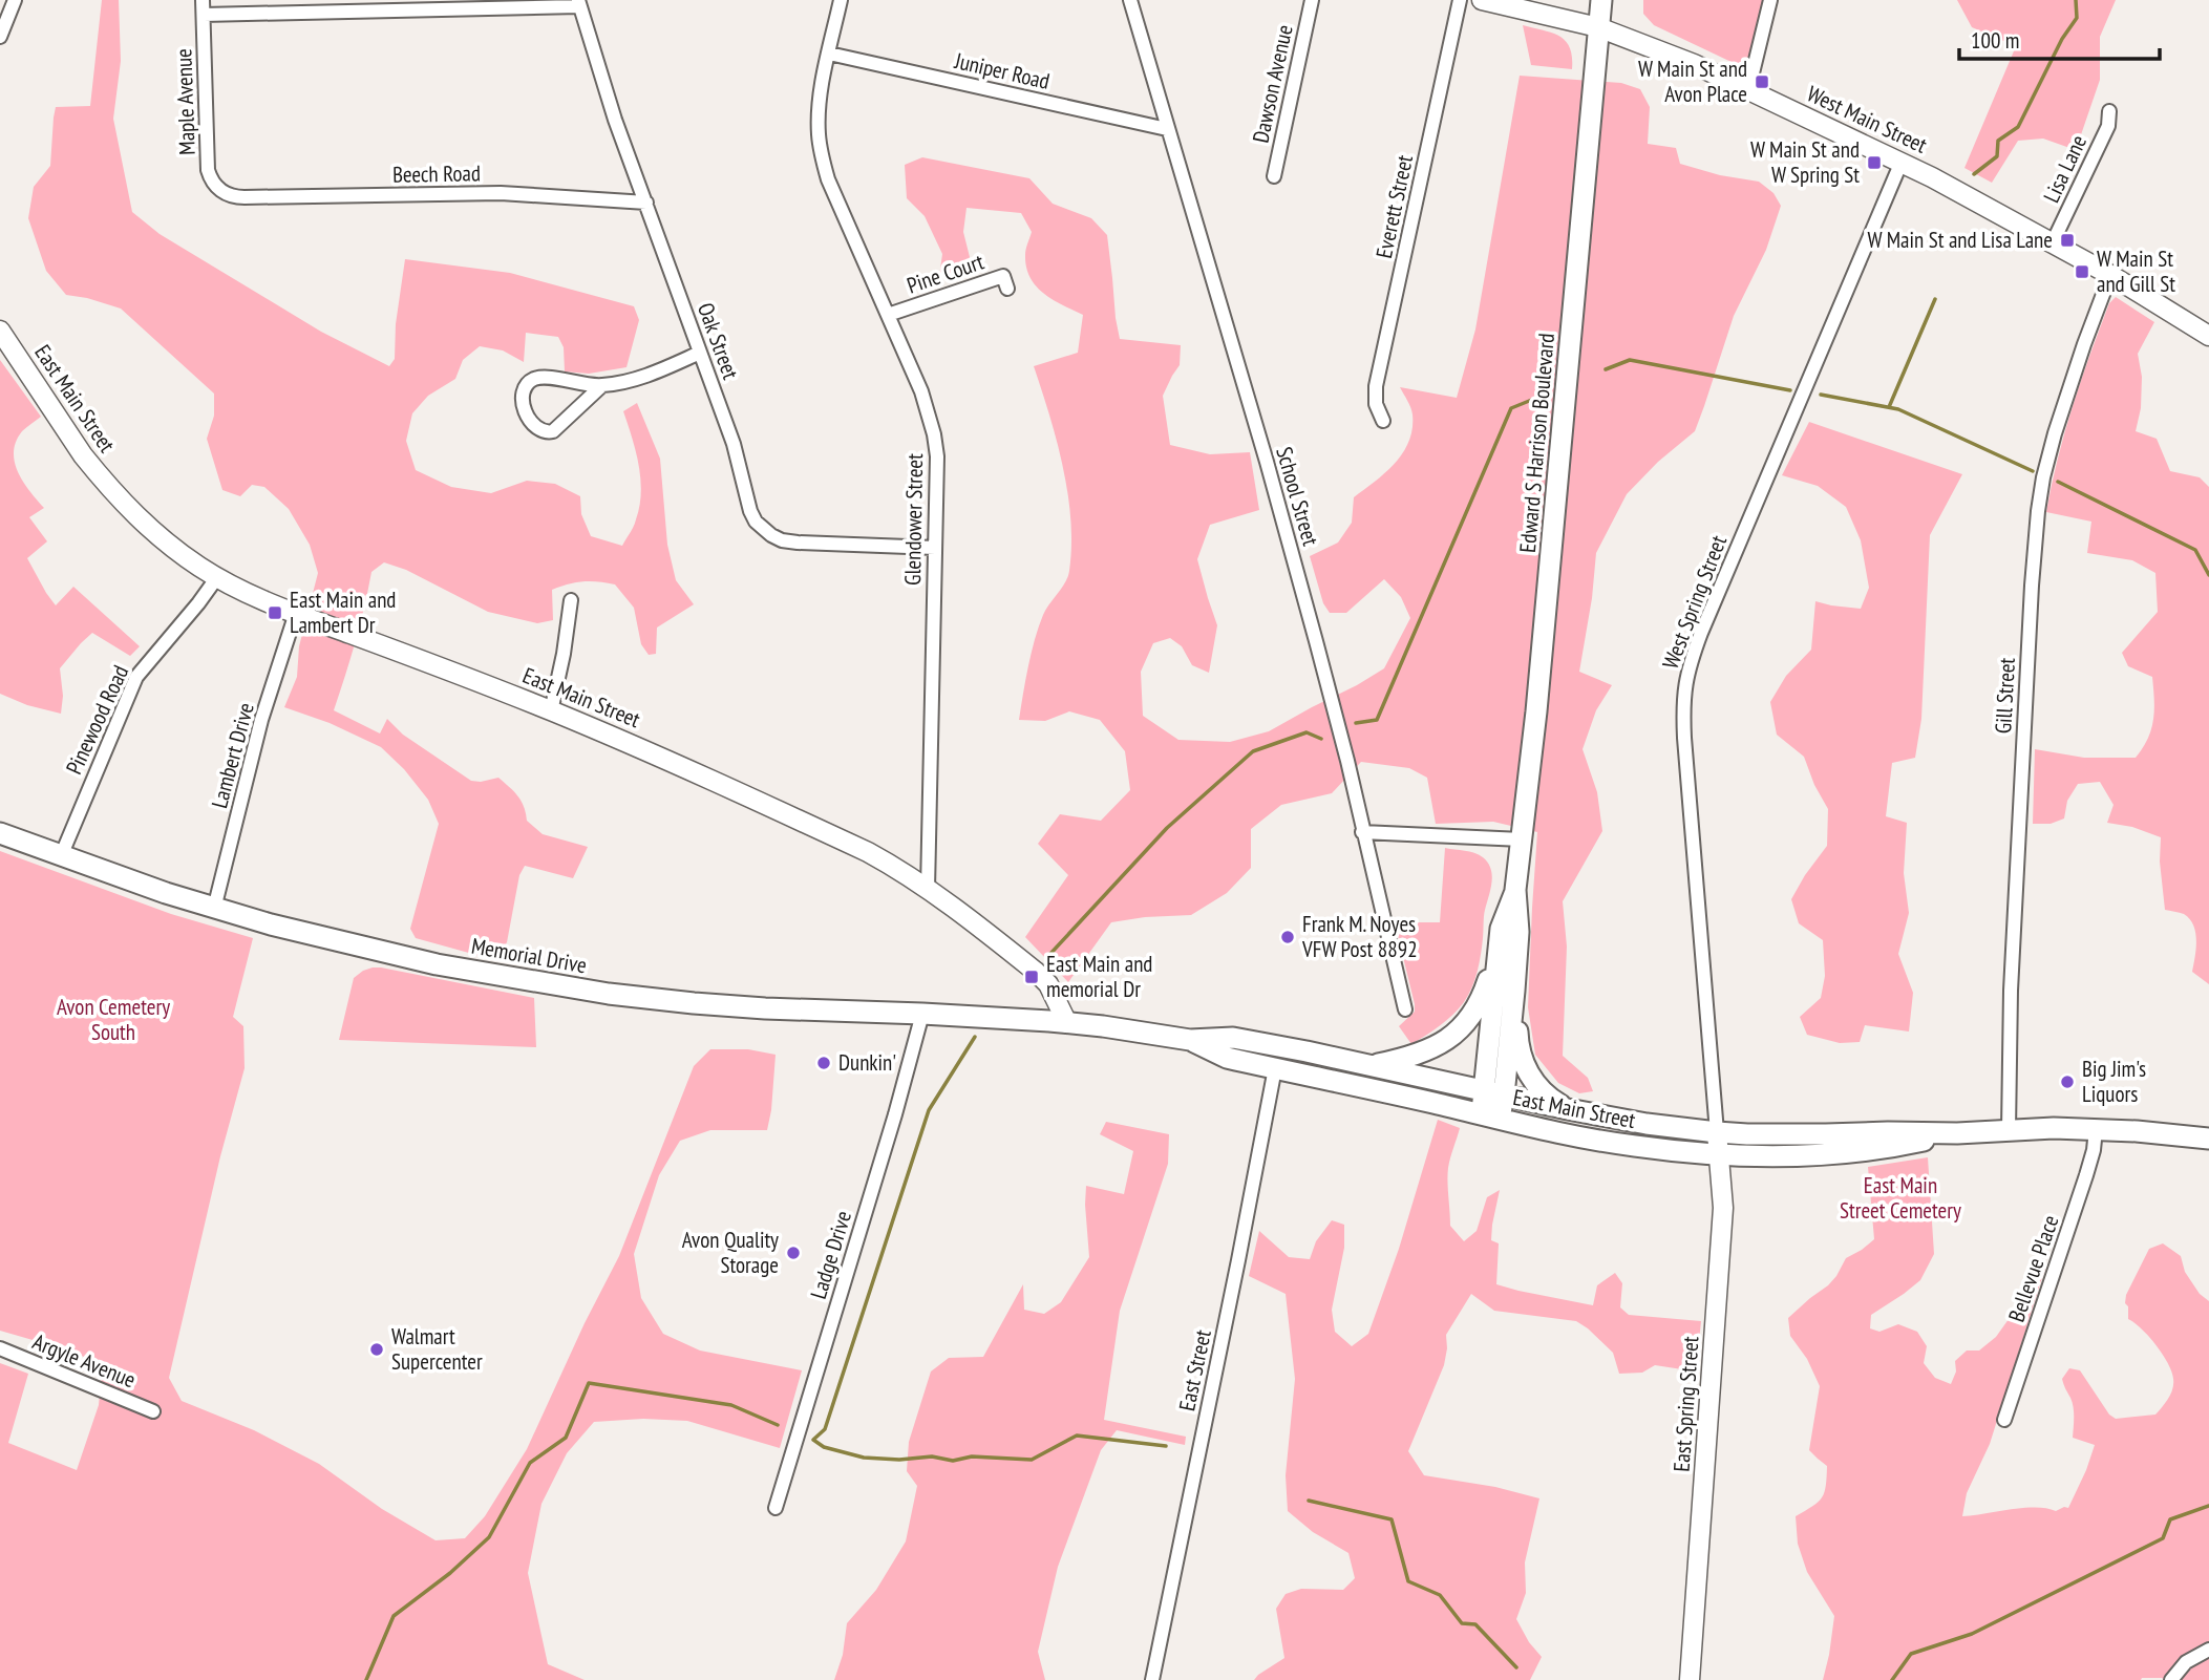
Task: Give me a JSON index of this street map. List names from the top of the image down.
{
  "streets": {
    "main road": [
      "West Main Street",
      "East Main Street",
      "Edward S Harrison Boulevard",
      "Memorial Drive",
      "East Spring Street"
    ],
    "street": [
      "Juniper Road",
      "Dawson Avenue",
      "Maple Avenue",
      "Lisa Lane",
      "Beech Road",
      "Everett Street",
      "Pine Court",
      "Oak Street",
      "School Street",
      "Glendower Street",
      "West Spring Street",
      "Gill Street",
      "Pinewood Road",
      "Lambert Drive",
      "Ladge Drive",
      "Bellevue Place",
      "Argyle Avenue",
      "East Street"
    ]
  },
  "crossings": [
    ["Juniper Road", "School Street"],
    ["Juniper Road", "Glendower Street"],
    ["Maple Avenue", "Beech Road"],
    ["West Main Street", "Lisa Lane"],
    ["West Main Street", "Edward S Harrison Boulevard"],
    ["West Main Street", "West Spring Street"],
    ["West Main Street", "Gill Street"],
    ["Beech Road", "Oak Street"],
    ["Pine Court", "Glendower Street"],
    ["Oak Street", "Glendower Street"],
    ["East Main Street", "Edward S Harrison Boulevard"],
    ["East Main Street", "Glendower Street"],
    ["East Main Street", "West Spring Street"],
    ["East Main Street", "Gill Street"],
    ["East Main Street", "Pinewood Road"],
    ["East Main Street", "Lambert Drive"],
    ["East Main Street", "Memorial Drive"],
    ["East Main Street", "Bellevue Place"],
    ["East Main Street", "East Street"],
    ["East Main Street", "East Spring Street"],
    ["West Spring Street", "East Spring Street"],
    ["Pinewood Road", "Memorial Drive"],
    ["Lambert Drive", "Memorial Drive"],
    ["Memorial Drive", "Ladge Drive"]
  ],
  "parks": ["Avon Cemetery South", "East Main Street Cemetery"],
  "places": {
    "transit": [
      "W Main St and Avon Place",
      "W Main St and W Spring St",
      "W Main St and Lisa Lane",
      "W Main St and Gill St",
      "East Main and Lambert Dr",
      "East Main and memorial Dr"
    ],
    "other": [
      "Frank M. Noyes VFW Post 8892",
      "Dunkin'",
      "Big Jim's Liquors",
      "Avon Quality Storage",
      "Walmart Supercenter"
    ]
  },
  "scale_bar": "100 m"
}
